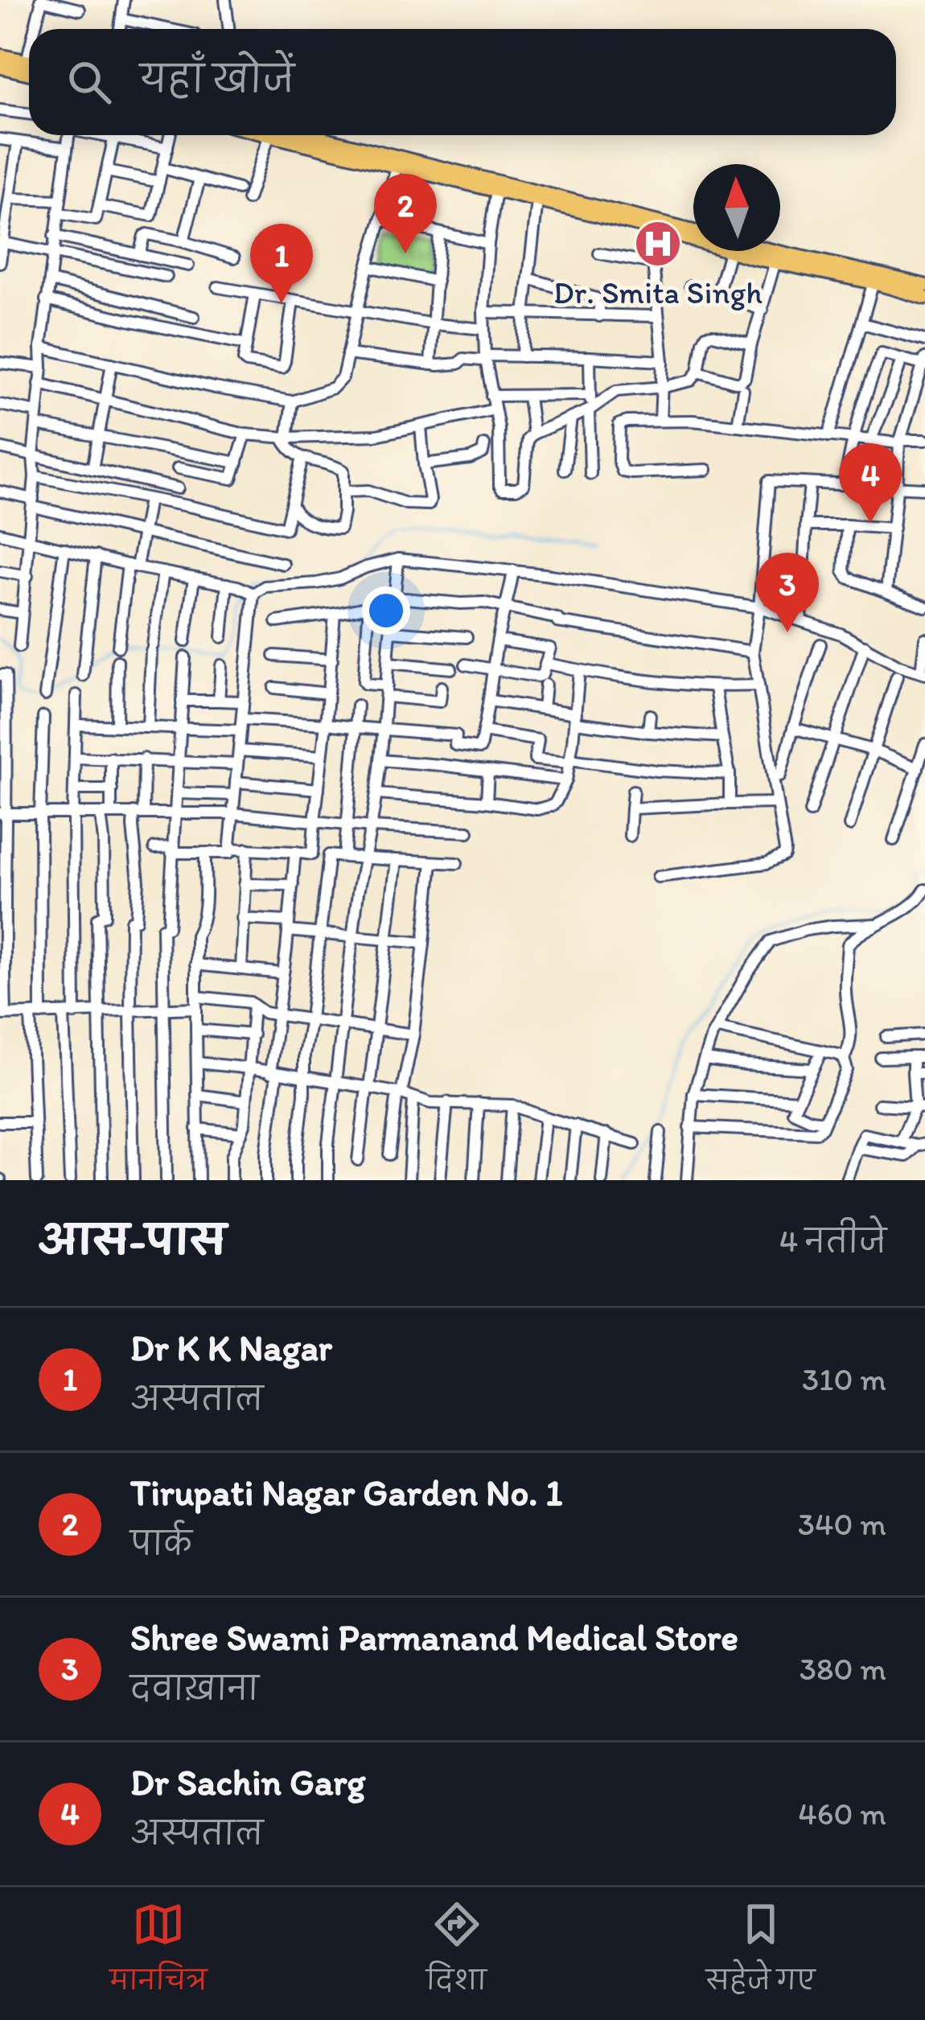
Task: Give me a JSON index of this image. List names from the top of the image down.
{
  "places": {
    "hospital": ["Dr. Smita Singh"]
  },
  "north": "top",
  "page": {
    "search": "यहाँ खोजें",
    "pins": [
      "2",
      "1",
      "4",
      "3"
    ],
    "heading": ["आस-पास", "4 नतीजे"],
    "list": [
      {
        "mark": "1",
        "name": "Dr K K Nagar",
        "note": "अस्पताल",
        "value": "310 m"
      },
      {
        "mark": "2",
        "name": "Tirupati Nagar Garden No. 1",
        "note": "पार्क",
        "value": "340 m"
      },
      {
        "mark": "3",
        "name": "Shree Swami Parmanand Medical Store",
        "note": "दवाख़ाना",
        "value": "380 m"
      },
      {
        "mark": "4",
        "name": "Dr Sachin Garg",
        "note": "अस्पताल",
        "value": "460 m"
      }
    ],
    "nav": ["मानचित्र", "दिशा", "सहेजे गए"]
  }
}
